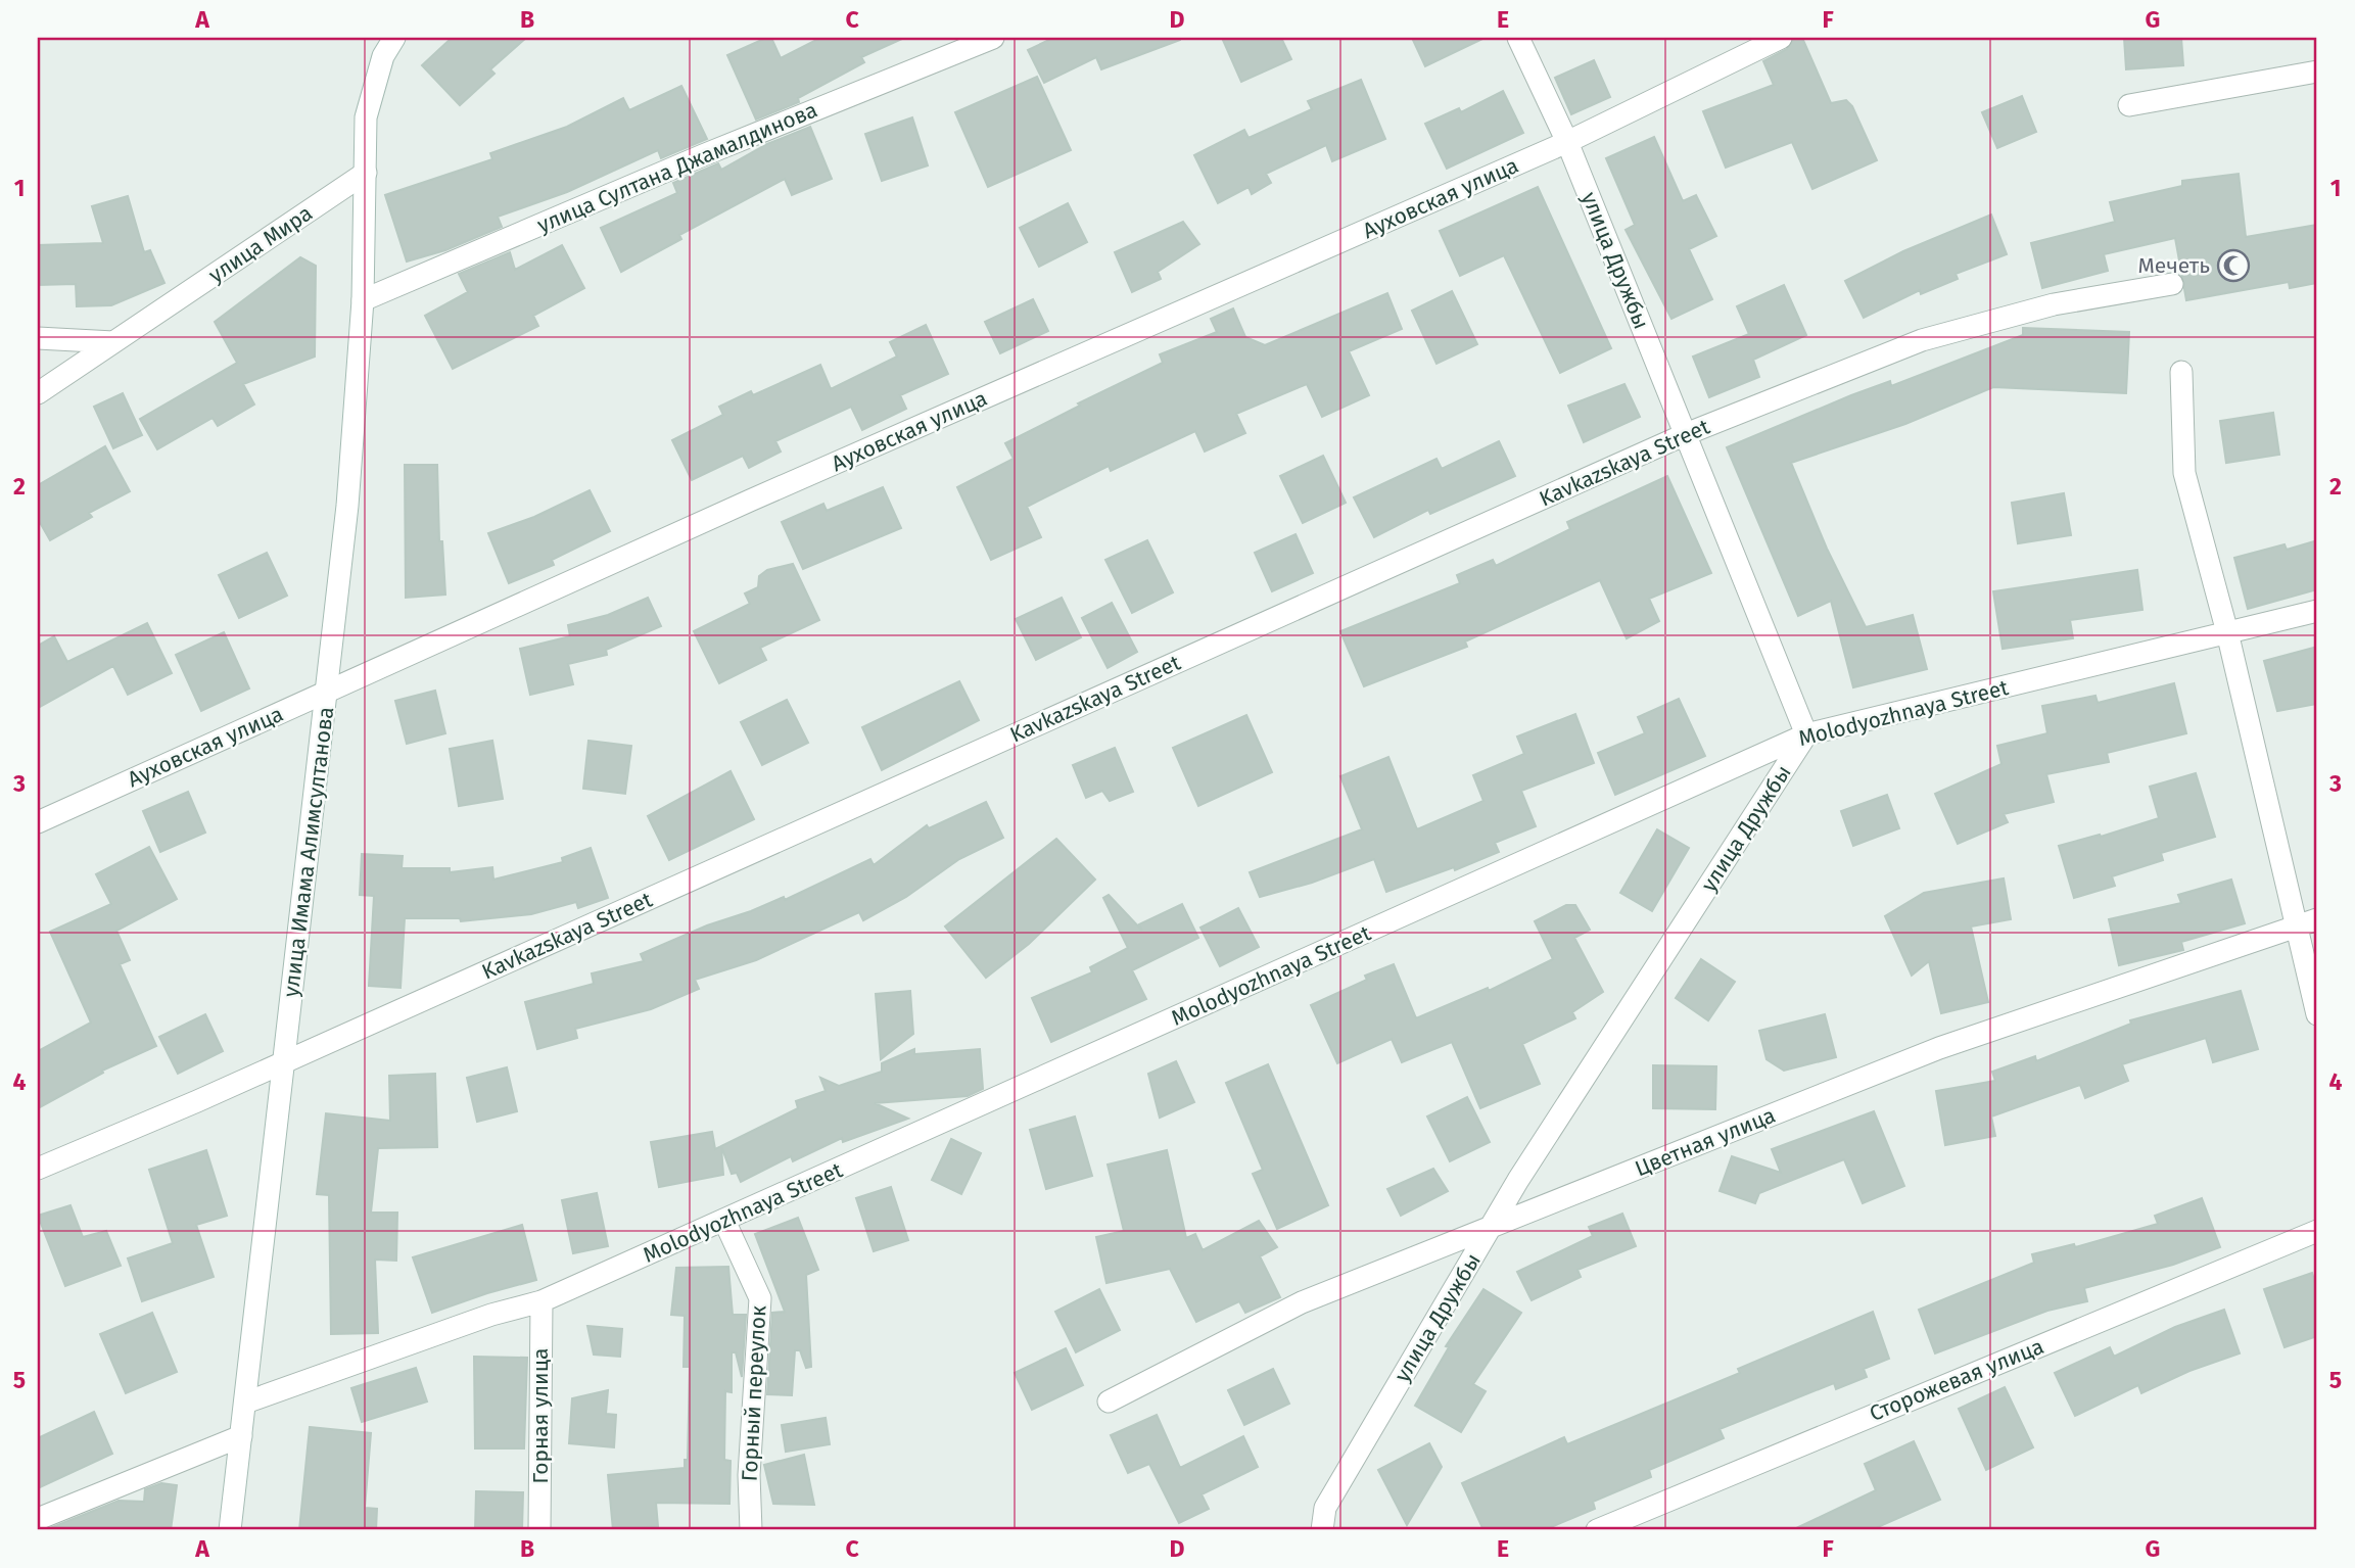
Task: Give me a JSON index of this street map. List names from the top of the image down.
{
  "streets": {
    "street": [
      "улица Султана Джамалдинова",
      "Ауховская улица",
      "улица Мира",
      "улица Дружбы",
      "Kavkazskaya Street",
      "Molodyozhnaya Street",
      "улица Имама Алимсултанова",
      "Цветная улица",
      "Сторожевая улица",
      "Горный переулок",
      "Горная улица"
    ]
  },
  "crossings": [
    ["улица Султана Джамалдинова", "улица Имама Алимсултанова"],
    ["Ауховская улица", "улица Дружбы"],
    ["Ауховская улица", "улица Имама Алимсултанова"],
    ["улица Мира", "улица Имама Алимсултанова"],
    ["улица Дружбы", "Kavkazskaya Street"],
    ["улица Дружбы", "Molodyozhnaya Street"],
    ["улица Дружбы", "Цветная улица"],
    ["Kavkazskaya Street", "улица Имама Алимсултанова"],
    ["Molodyozhnaya Street", "улица Имама Алимсултанова"],
    ["Molodyozhnaya Street", "Горный переулок"],
    ["Molodyozhnaya Street", "Горная улица"]
  ],
  "places": {
    "mosque": ["Мечеть"]
  },
  "grid": {
    "columns": [
      "A",
      "B",
      "C",
      "D",
      "E",
      "F",
      "G"
    ],
    "rows": [
      "1",
      "2",
      "3",
      "4",
      "5"
    ]
  }
}
